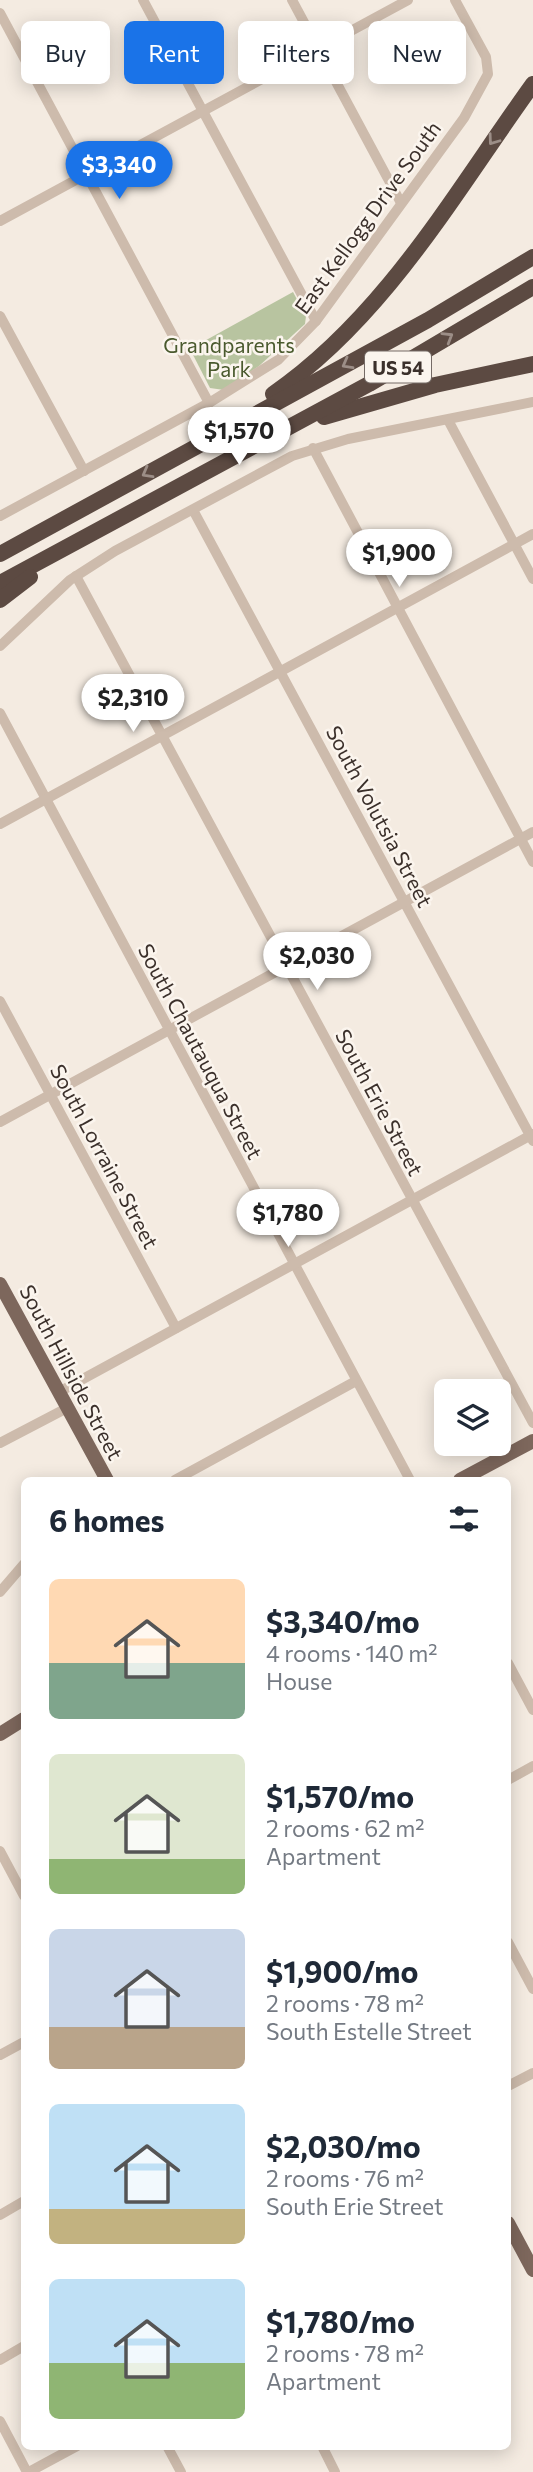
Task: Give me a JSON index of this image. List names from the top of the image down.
{
  "streets": {
    "highway": ["US 54"],
    "main road": ["South Hillside Street"],
    "street": [
      "East Kellogg Drive South",
      "South Volutsia Street",
      "South Chautauqua Street",
      "South Erie Street",
      "South Lorraine Street"
    ]
  },
  "parks": ["Grandparents Park"],
  "page": {
    "chip": [
      "Buy",
      "Rent",
      "Filters",
      "New"
    ],
    "price": [
      "$3,340",
      "$1,570",
      "$1,900",
      "$2,310",
      "$2,030",
      "$1,780"
    ],
    "heading": "6 homes",
    "list": [
      {
        "name": "$3,340/mo",
        "note": "4 rooms · 140 m² · House"
      },
      {
        "name": "$1,570/mo",
        "note": "2 rooms · 62 m² · Apartment"
      },
      {
        "name": "$1,900/mo",
        "note": "2 rooms · 78 m² · South Estelle Street"
      },
      {
        "name": "$2,030/mo",
        "note": "2 rooms · 76 m² · South Erie Street"
      },
      {
        "name": "$1,780/mo",
        "note": "2 rooms · 78 m² · Apartment"
      }
    ]
  }
}
